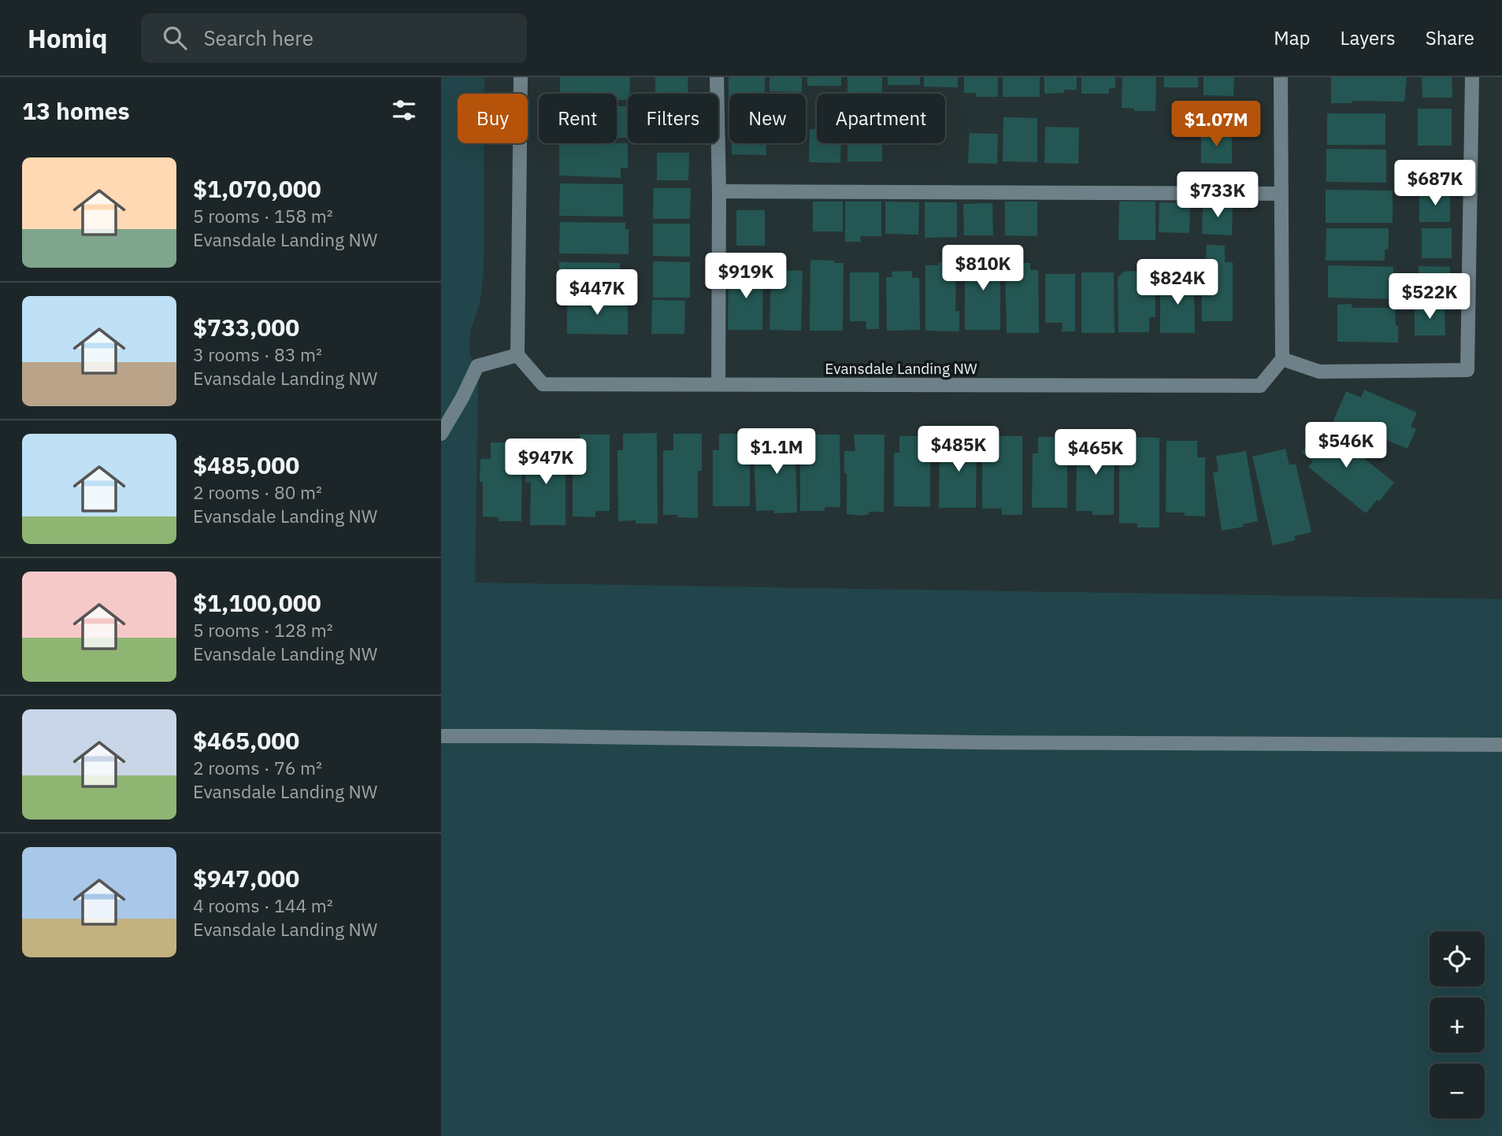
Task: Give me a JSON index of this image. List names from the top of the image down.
{
  "streets": {
    "street": ["Evansdale Landing NW"]
  },
  "page": {
    "header": "Homiq",
    "search": "Search here",
    "nav": ["Map", "Layers", "Share"],
    "heading": "13 homes",
    "chip": [
      "Buy",
      "Rent",
      "Filters",
      "New",
      "Apartment"
    ],
    "price": [
      "$1.07M",
      "$687K",
      "$733K",
      "$810K",
      "$919K",
      "$824K",
      "$447K",
      "$522K",
      "$546K",
      "$485K",
      "$1.1M",
      "$465K",
      "$947K"
    ],
    "list": [
      {
        "name": "$1,070,000",
        "note": "5 rooms · 158 m² · Evansdale Landing NW"
      },
      {
        "name": "$733,000",
        "note": "3 rooms · 83 m² · Evansdale Landing NW"
      },
      {
        "name": "$485,000",
        "note": "2 rooms · 80 m² · Evansdale Landing NW"
      },
      {
        "name": "$1,100,000",
        "note": "5 rooms · 128 m² · Evansdale Landing NW"
      },
      {
        "name": "$465,000",
        "note": "2 rooms · 76 m² · Evansdale Landing NW"
      },
      {
        "name": "$947,000",
        "note": "4 rooms · 144 m² · Evansdale Landing NW"
      }
    ],
    "map_buttons": ["+", "−"]
  }
}
